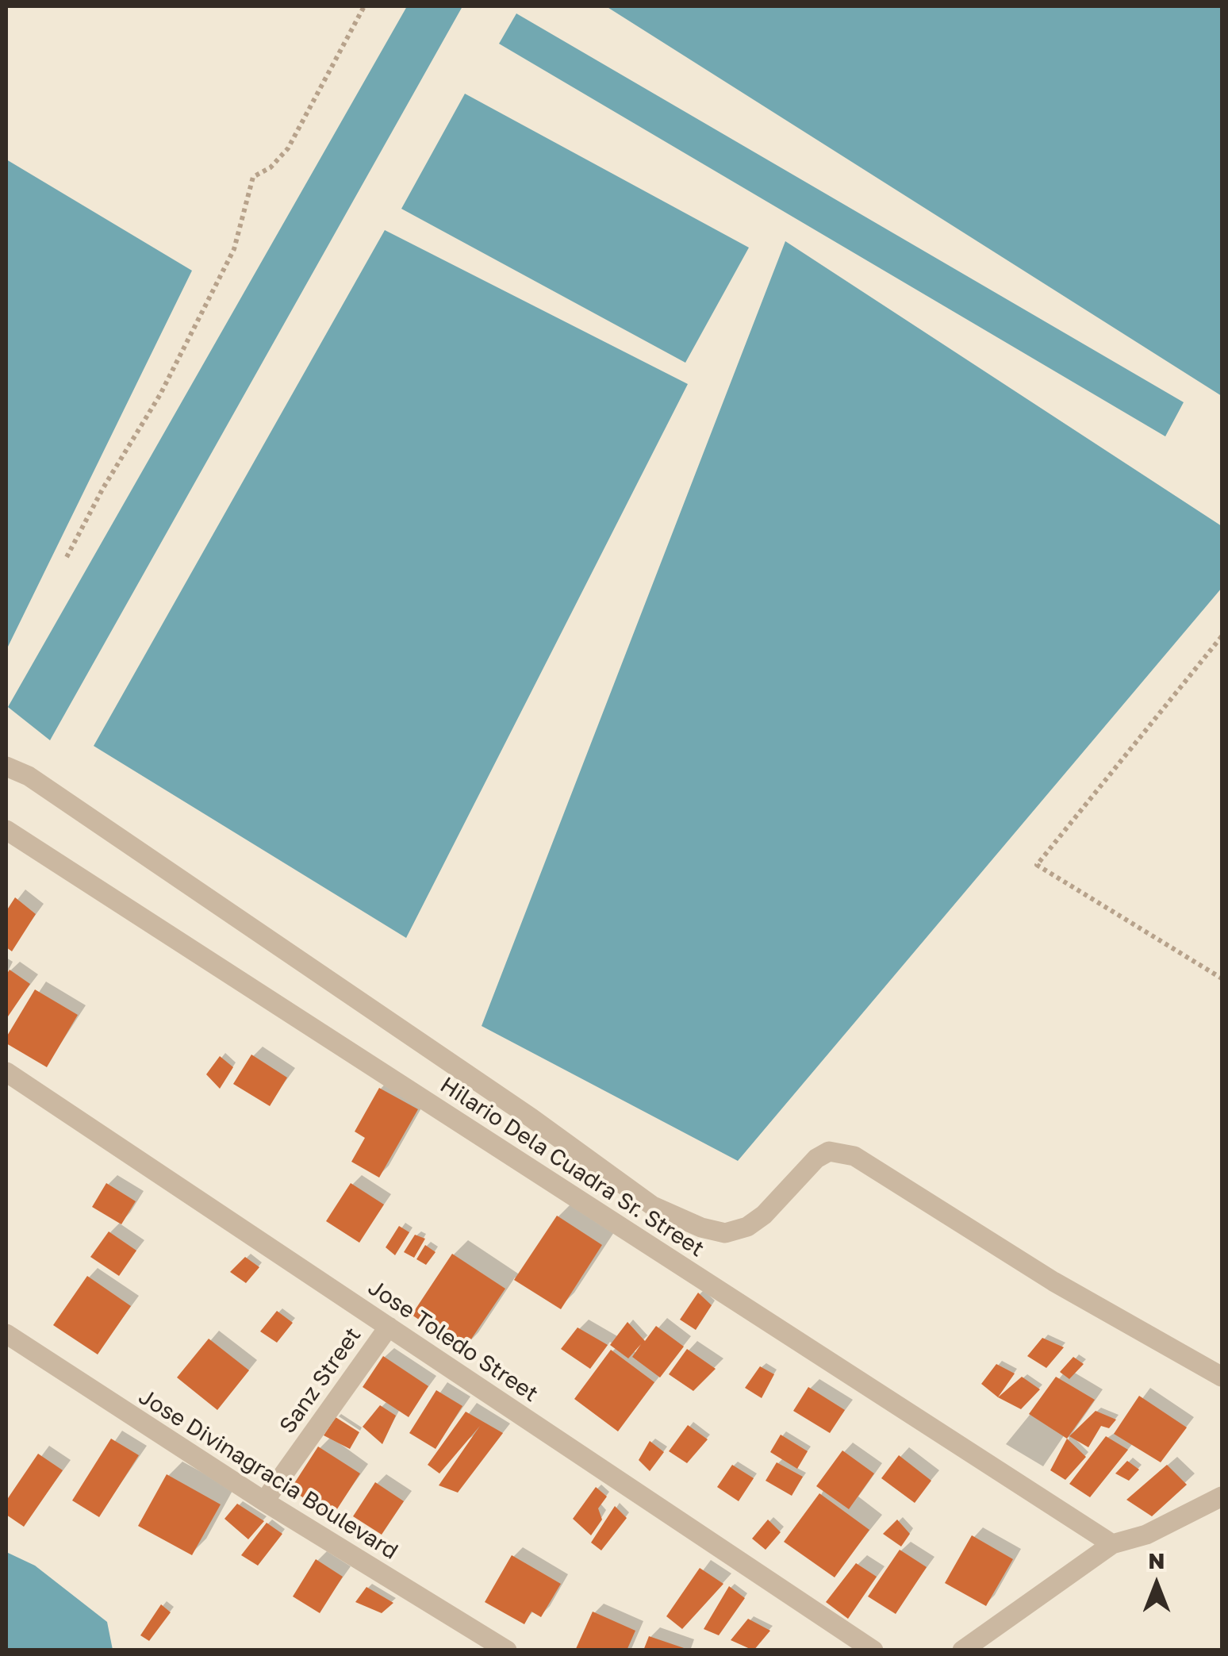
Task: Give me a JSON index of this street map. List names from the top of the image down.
{
  "streets": {
    "street": [
      "Hilario Dela Cuadra Sr. Street",
      "Jose Toledo Street",
      "Sanz Street",
      "Jose Divinagracia Boulevard"
    ]
  },
  "crossings": [
    ["Jose Toledo Street", "Sanz Street"],
    ["Sanz Street", "Jose Divinagracia Boulevard"]
  ],
  "north": "top"
}
